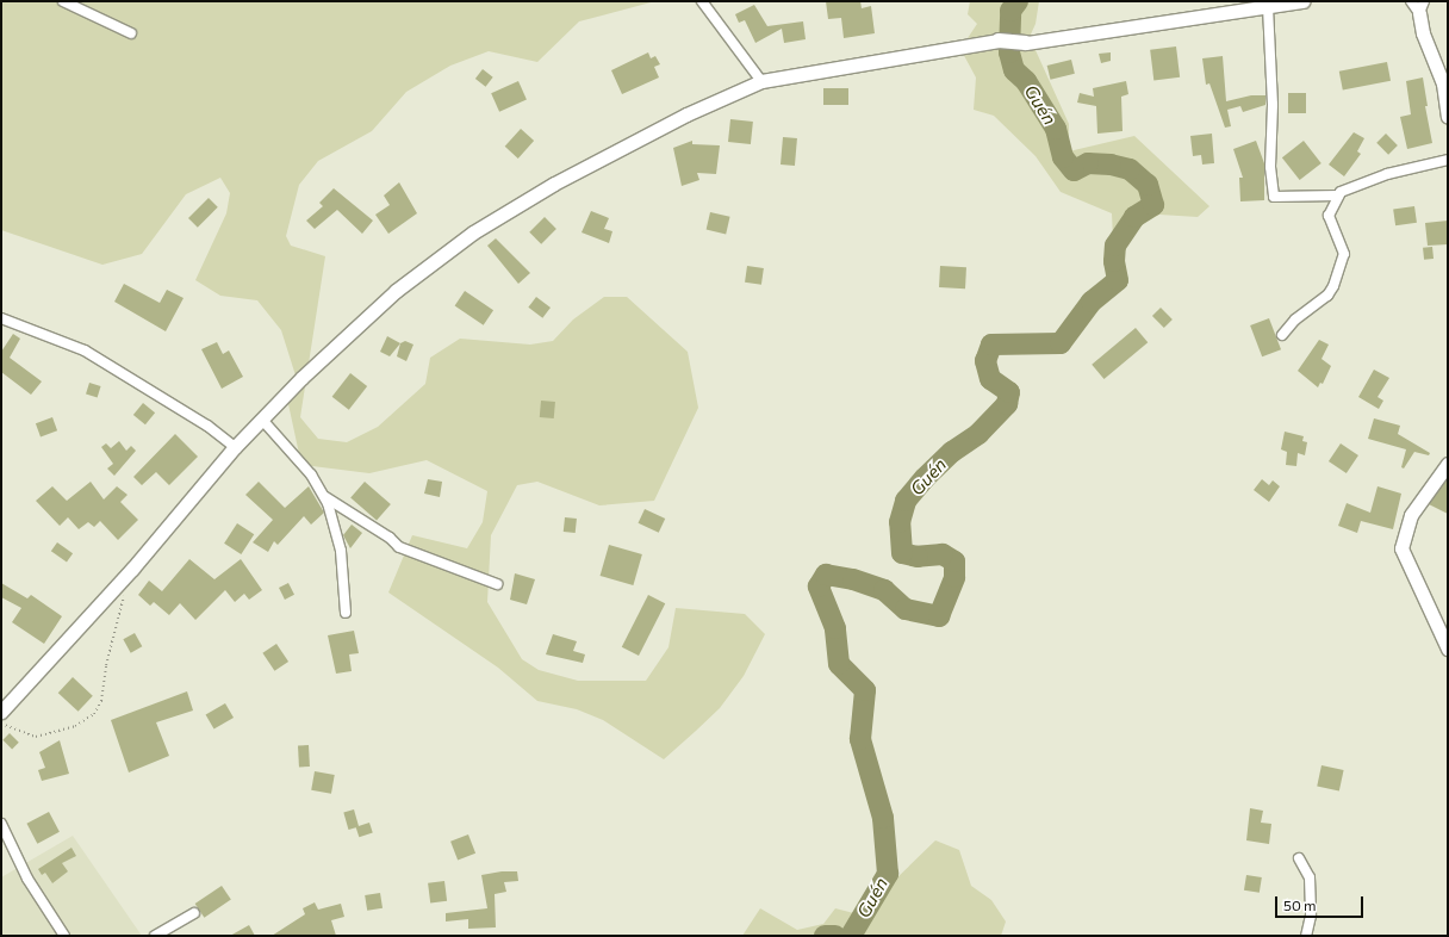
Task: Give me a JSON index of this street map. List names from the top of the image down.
{
  "water": ["Guén"],
  "scale_bar": "50 m"
}
